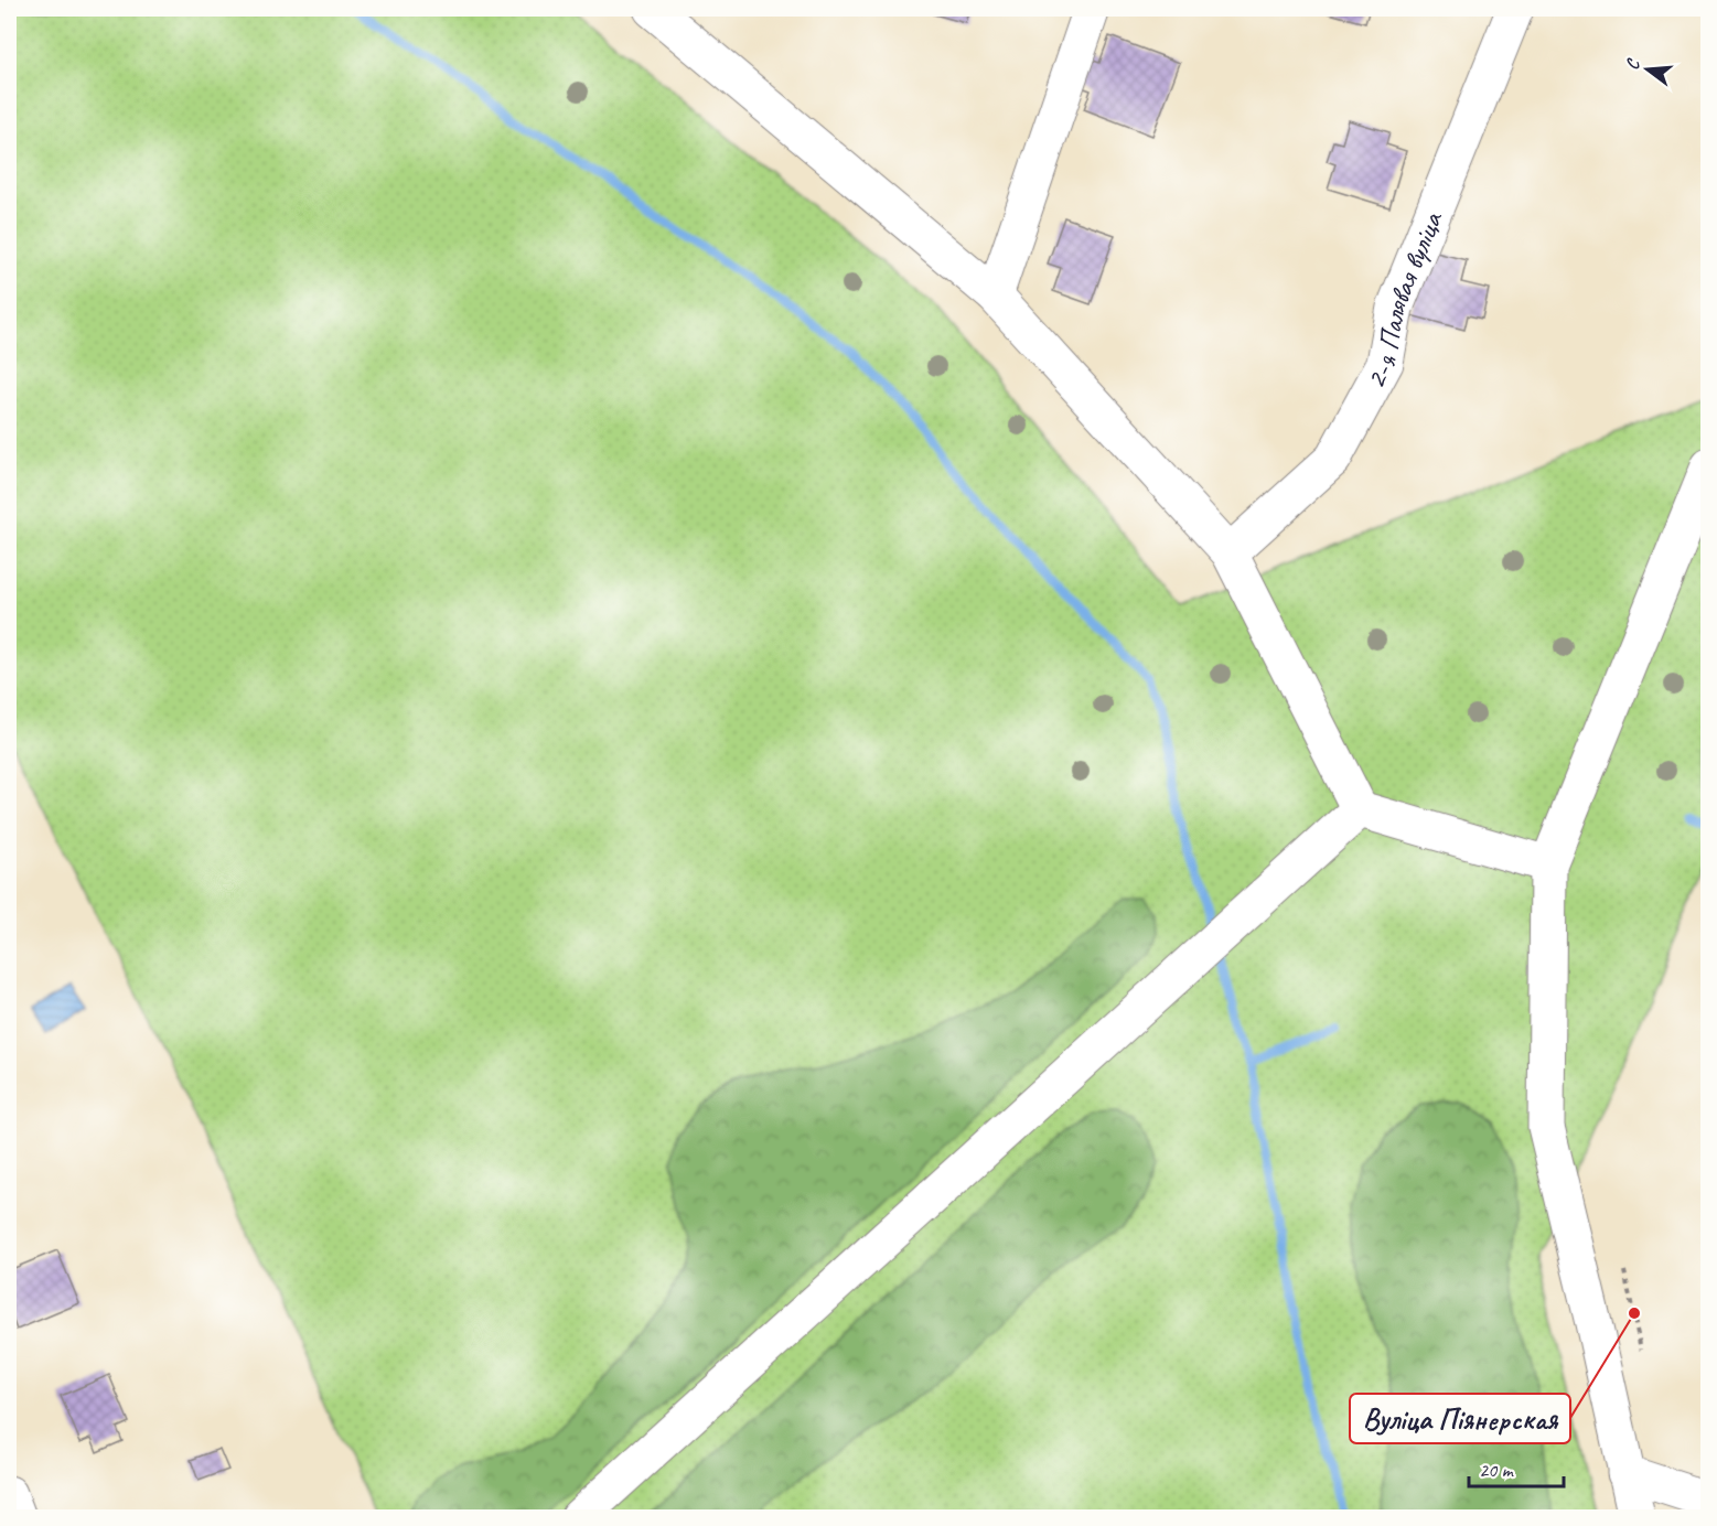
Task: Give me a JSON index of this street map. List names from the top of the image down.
{
  "streets": {
    "street": ["2-я Палявая вуліца"]
  },
  "places": ["Вуліца Піянерская"],
  "scale_bar": "20 m",
  "north": "left"
}
